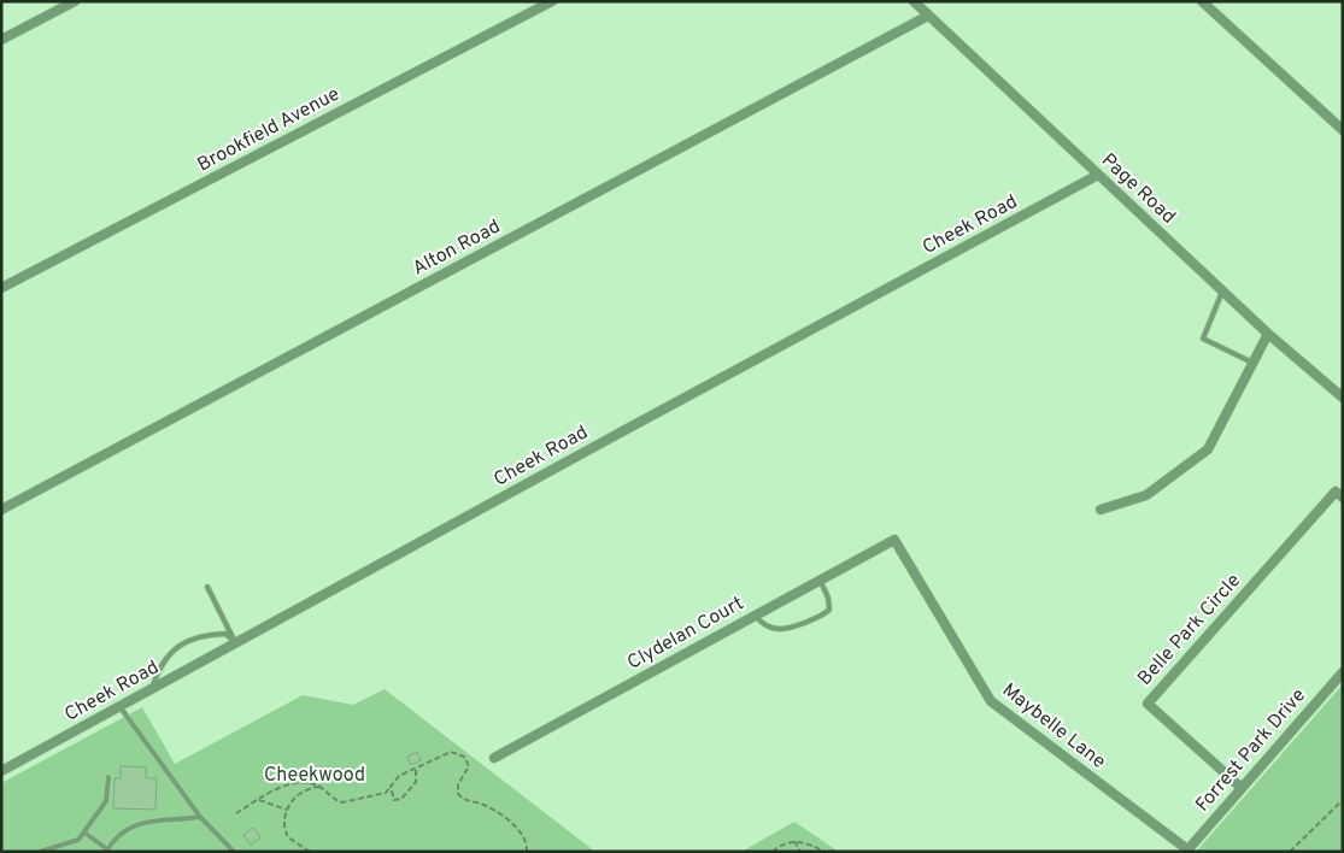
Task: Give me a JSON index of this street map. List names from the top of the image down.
{
  "streets": {
    "street": [
      "Brookfield Avenue",
      "Page Road",
      "Cheek Road",
      "Alton Road",
      "Belle Park Circle",
      "Clydelan Court",
      "Maybelle Lane",
      "Forrest Park Drive"
    ]
  },
  "crossings": [
    ["Page Road", "Cheek Road"],
    ["Page Road", "Alton Road"],
    ["Belle Park Circle", "Forrest Park Drive"],
    ["Clydelan Court", "Maybelle Lane"],
    ["Maybelle Lane", "Forrest Park Drive"]
  ],
  "parks": ["Cheekwood"]
}
